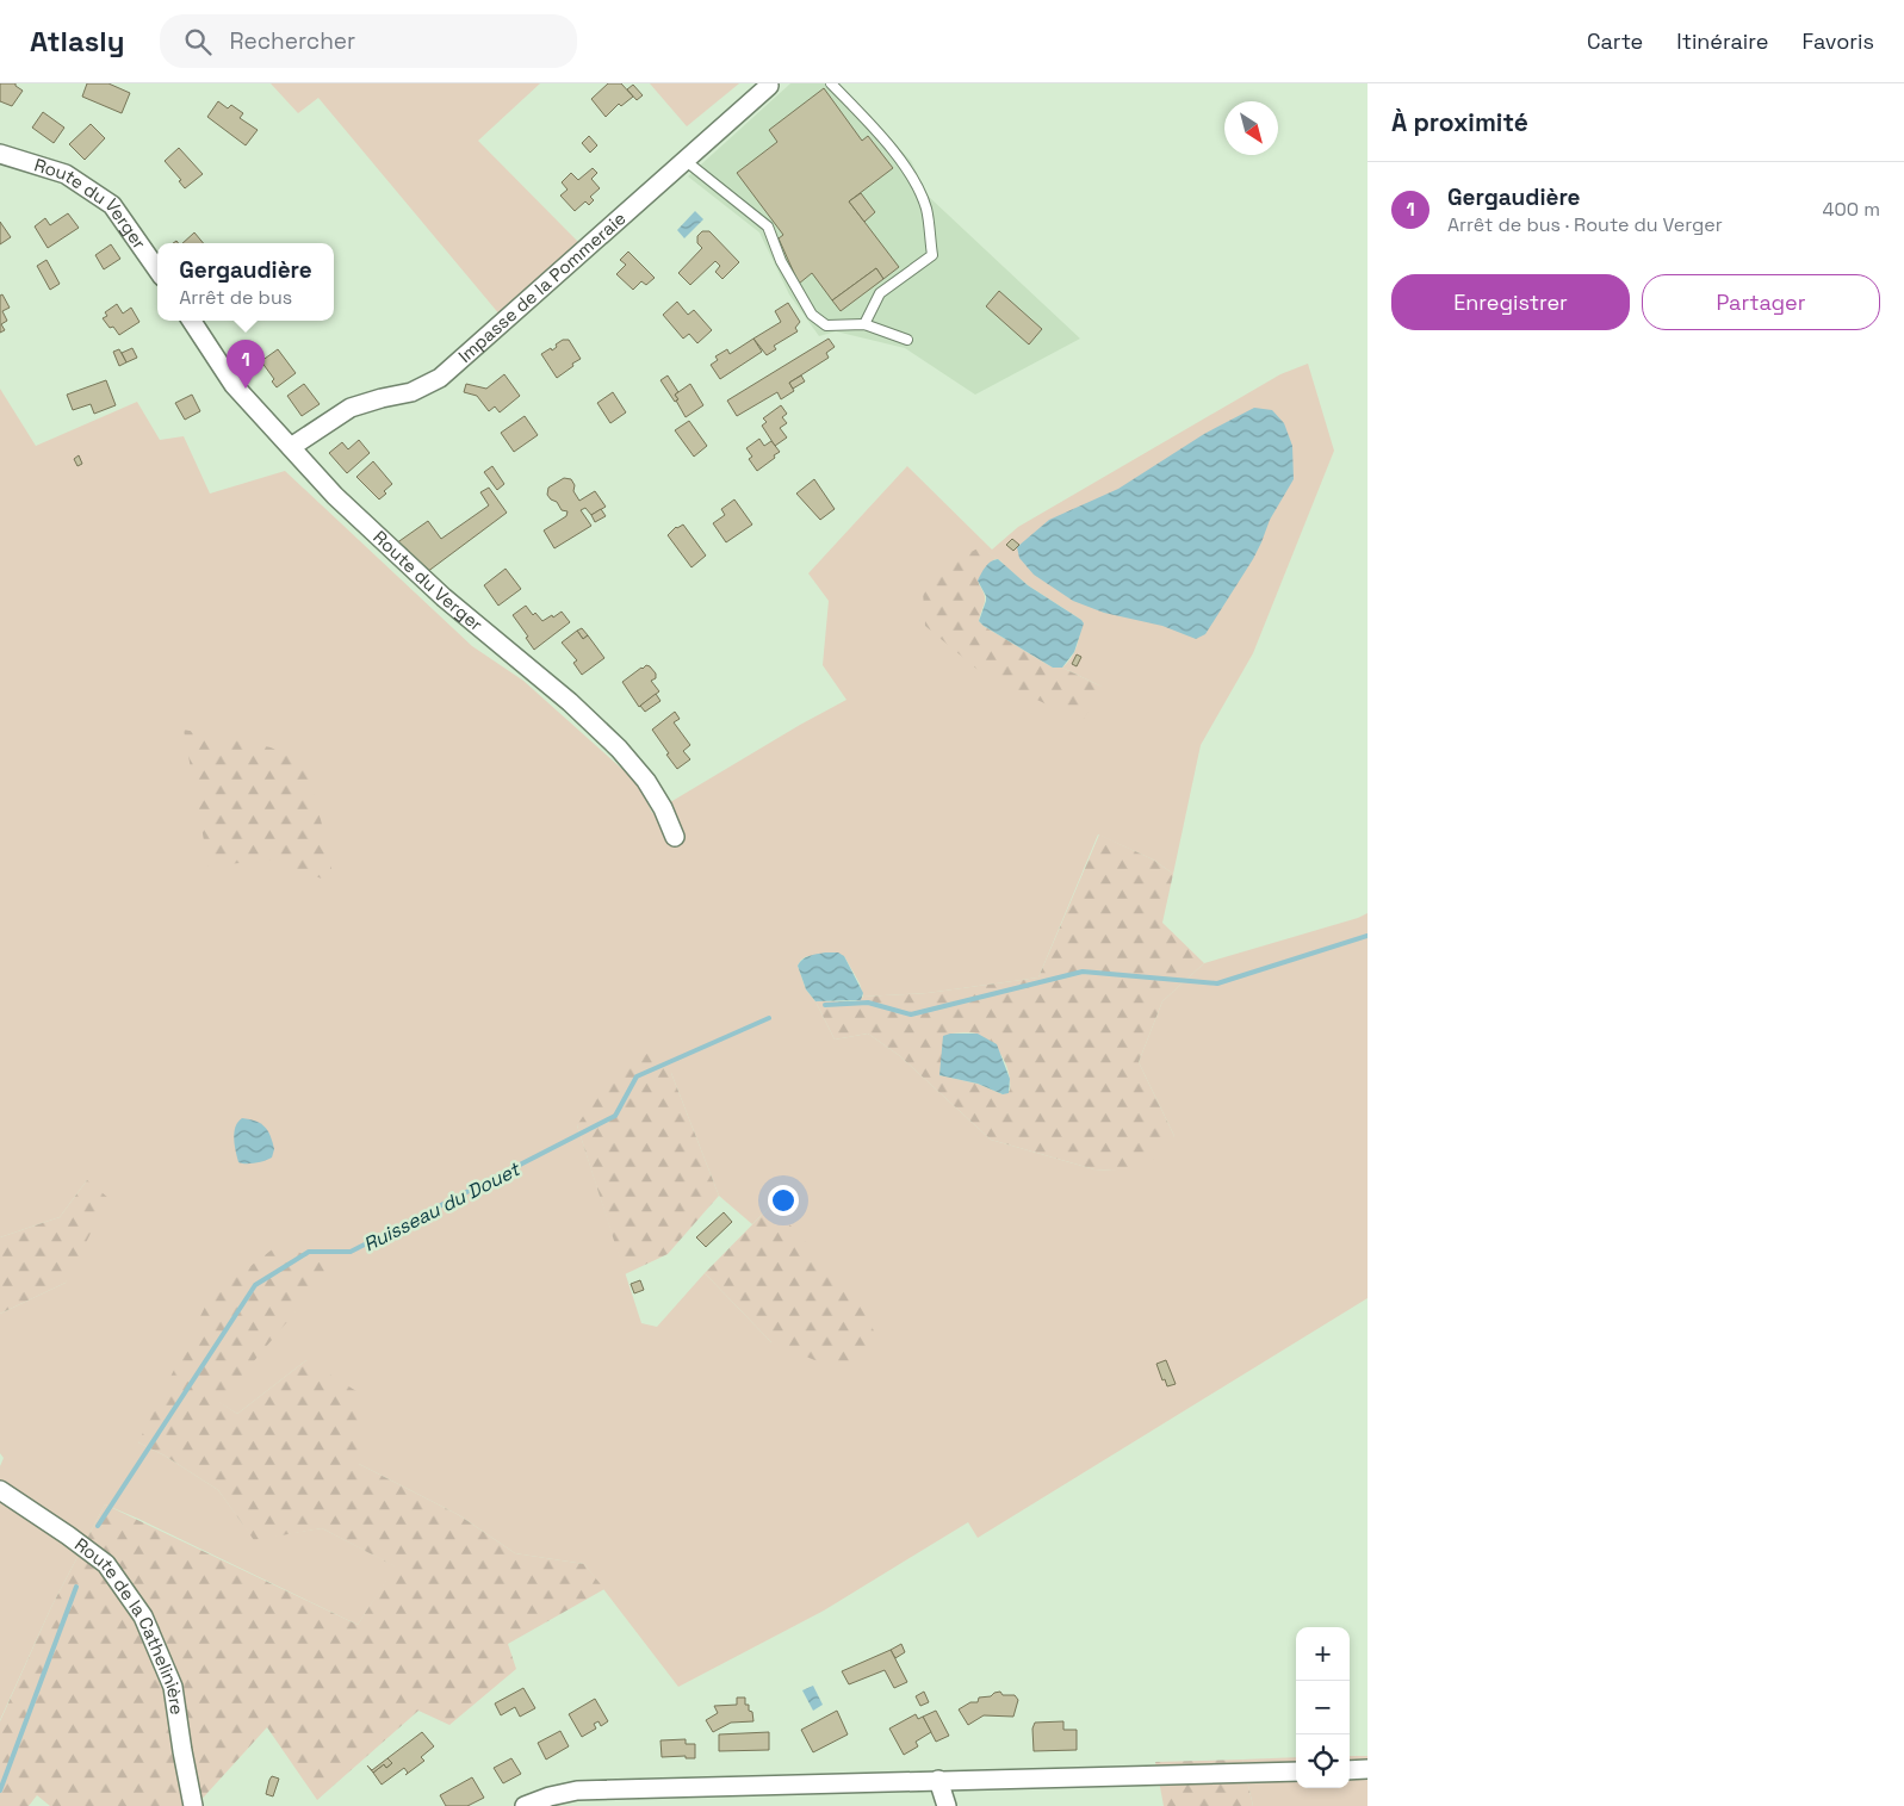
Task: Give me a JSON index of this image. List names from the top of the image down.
{
  "streets": {
    "street": ["Route du Verger", "Impasse de la Pommeraie", "Route de la Cathelinière"]
  },
  "crossings": [
    ["Route du Verger", "Impasse de la Pommeraie"]
  ],
  "water": ["Ruisseau du Douet"],
  "north": "bottom right",
  "page": {
    "header": "Atlasly",
    "search": "Rechercher",
    "nav": ["Carte", "Itinéraire", "Favoris"],
    "heading": "À proximité",
    "list": [
      {
        "mark": "1",
        "name": "Gergaudière",
        "note": "Arrêt de bus · Route du Verger",
        "value": "400 m"
      }
    ],
    "popup": ["Gergaudière", "Arrêt de bus"],
    "buttons": ["Enregistrer", "Partager"],
    "pins": "1",
    "map_buttons": ["+", "−"]
  }
}
